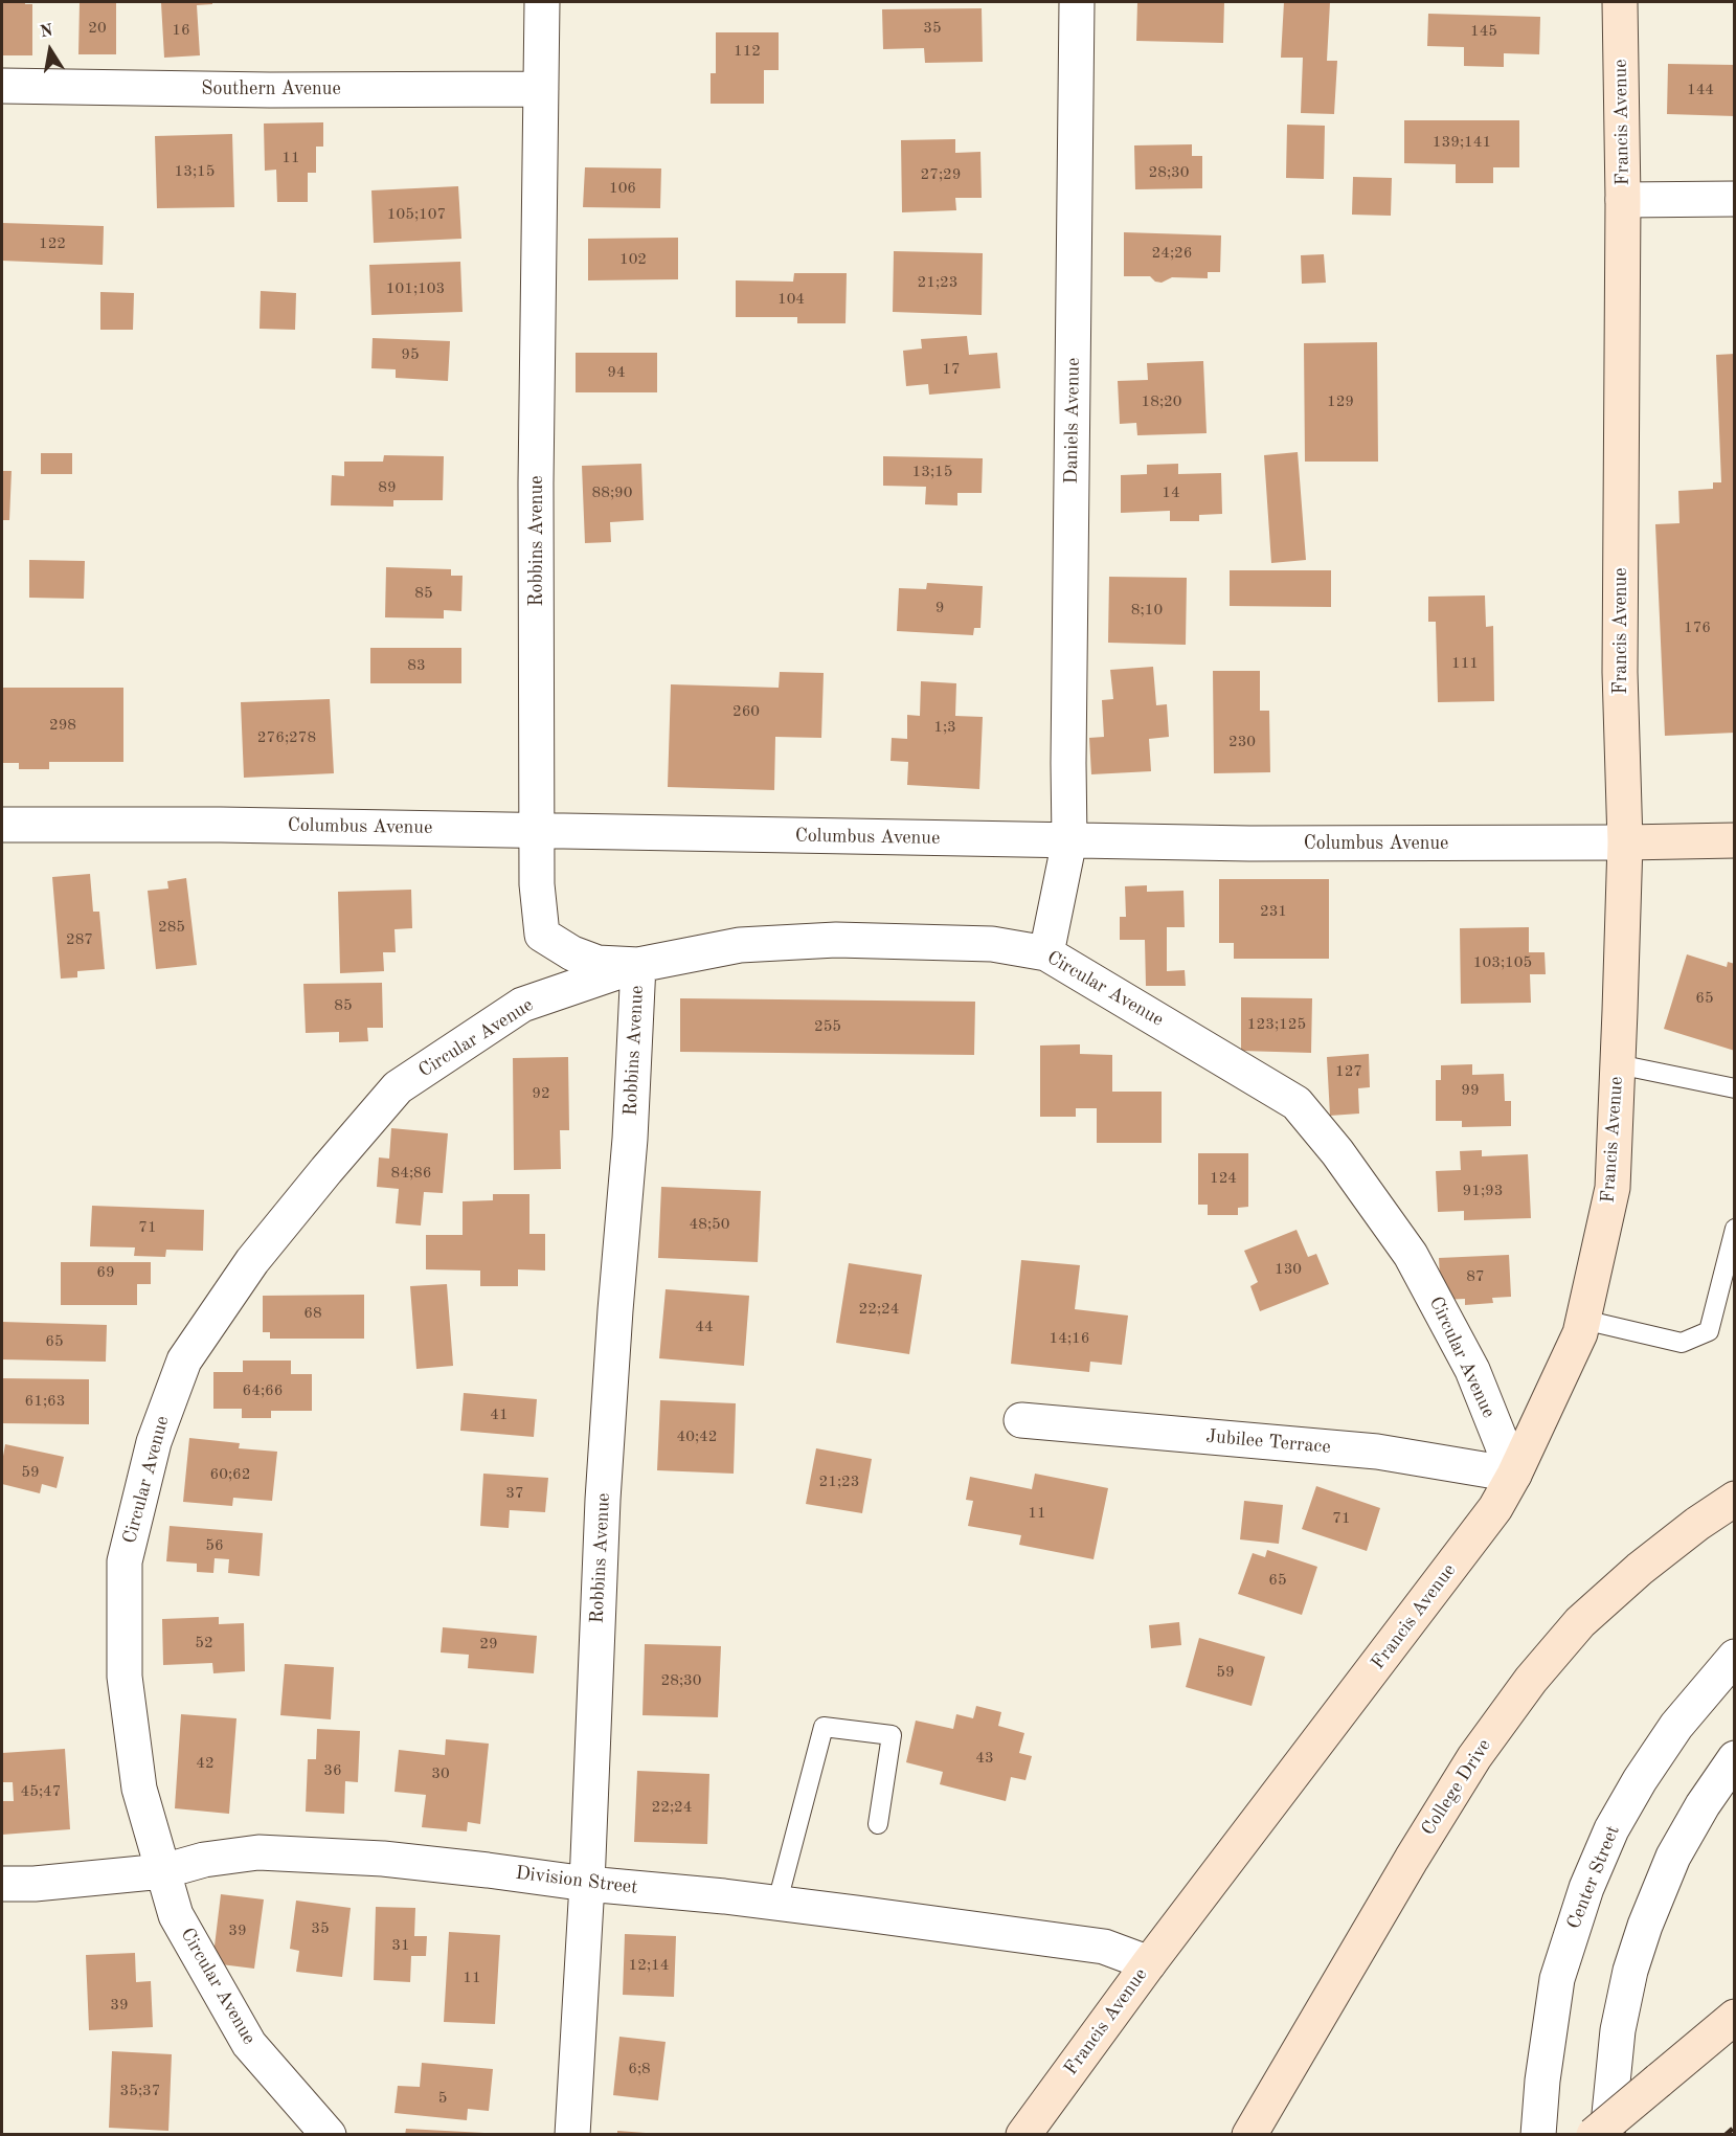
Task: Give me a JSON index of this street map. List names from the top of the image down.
{
  "streets": {
    "street": [
      "Southern Avenue",
      "Francis Avenue",
      "Daniels Avenue",
      "Robbins Avenue",
      "Columbus Avenue",
      "Circular Avenue",
      "Jubilee Terrace",
      "College Drive",
      "Center Street",
      "Division Street"
    ]
  },
  "crossings": [
    ["Southern Avenue", "Robbins Avenue"],
    ["Francis Avenue", "Columbus Avenue"],
    ["Francis Avenue", "Circular Avenue"],
    ["Francis Avenue", "Jubilee Terrace"],
    ["Francis Avenue", "Division Street"],
    ["Daniels Avenue", "Columbus Avenue"],
    ["Daniels Avenue", "Circular Avenue"],
    ["Robbins Avenue", "Columbus Avenue"],
    ["Robbins Avenue", "Circular Avenue"],
    ["Robbins Avenue", "Division Street"],
    ["Circular Avenue", "Jubilee Terrace"],
    ["Circular Avenue", "Division Street"]
  ],
  "house_numbers": [
    "20",
    "35",
    "16",
    "145",
    "112",
    "144",
    "139;141",
    "11",
    "13;15",
    "28;30",
    "27;29",
    "106",
    "105;107",
    "122",
    "24;26",
    "102",
    "21;23",
    "101;103",
    "104",
    "95",
    "17",
    "94",
    "18;20",
    "129",
    "13;15",
    "89",
    "88;90",
    "14",
    "85",
    "9",
    "8;10",
    "176",
    "111",
    "83",
    "260",
    "298",
    "1;3",
    "276;278",
    "230",
    "231",
    "285",
    "287",
    "103;105",
    "65",
    "85",
    "123;125",
    "255",
    "127",
    "99",
    "92",
    "84;86",
    "124",
    "91;93",
    "48;50",
    "71",
    "130",
    "69",
    "87",
    "22;24",
    "68",
    "44",
    "14;16",
    "65",
    "64;66",
    "61;63",
    "41",
    "40;42",
    "59",
    "60;62",
    "21;23",
    "37",
    "11",
    "71",
    "56",
    "65",
    "52",
    "29",
    "59",
    "28;30",
    "43",
    "42",
    "36",
    "30",
    "45;47",
    "22;24",
    "35",
    "39",
    "31",
    "12;14",
    "11",
    "39",
    "6;8",
    "35;37",
    "5"
  ],
  "north": "top"
}
